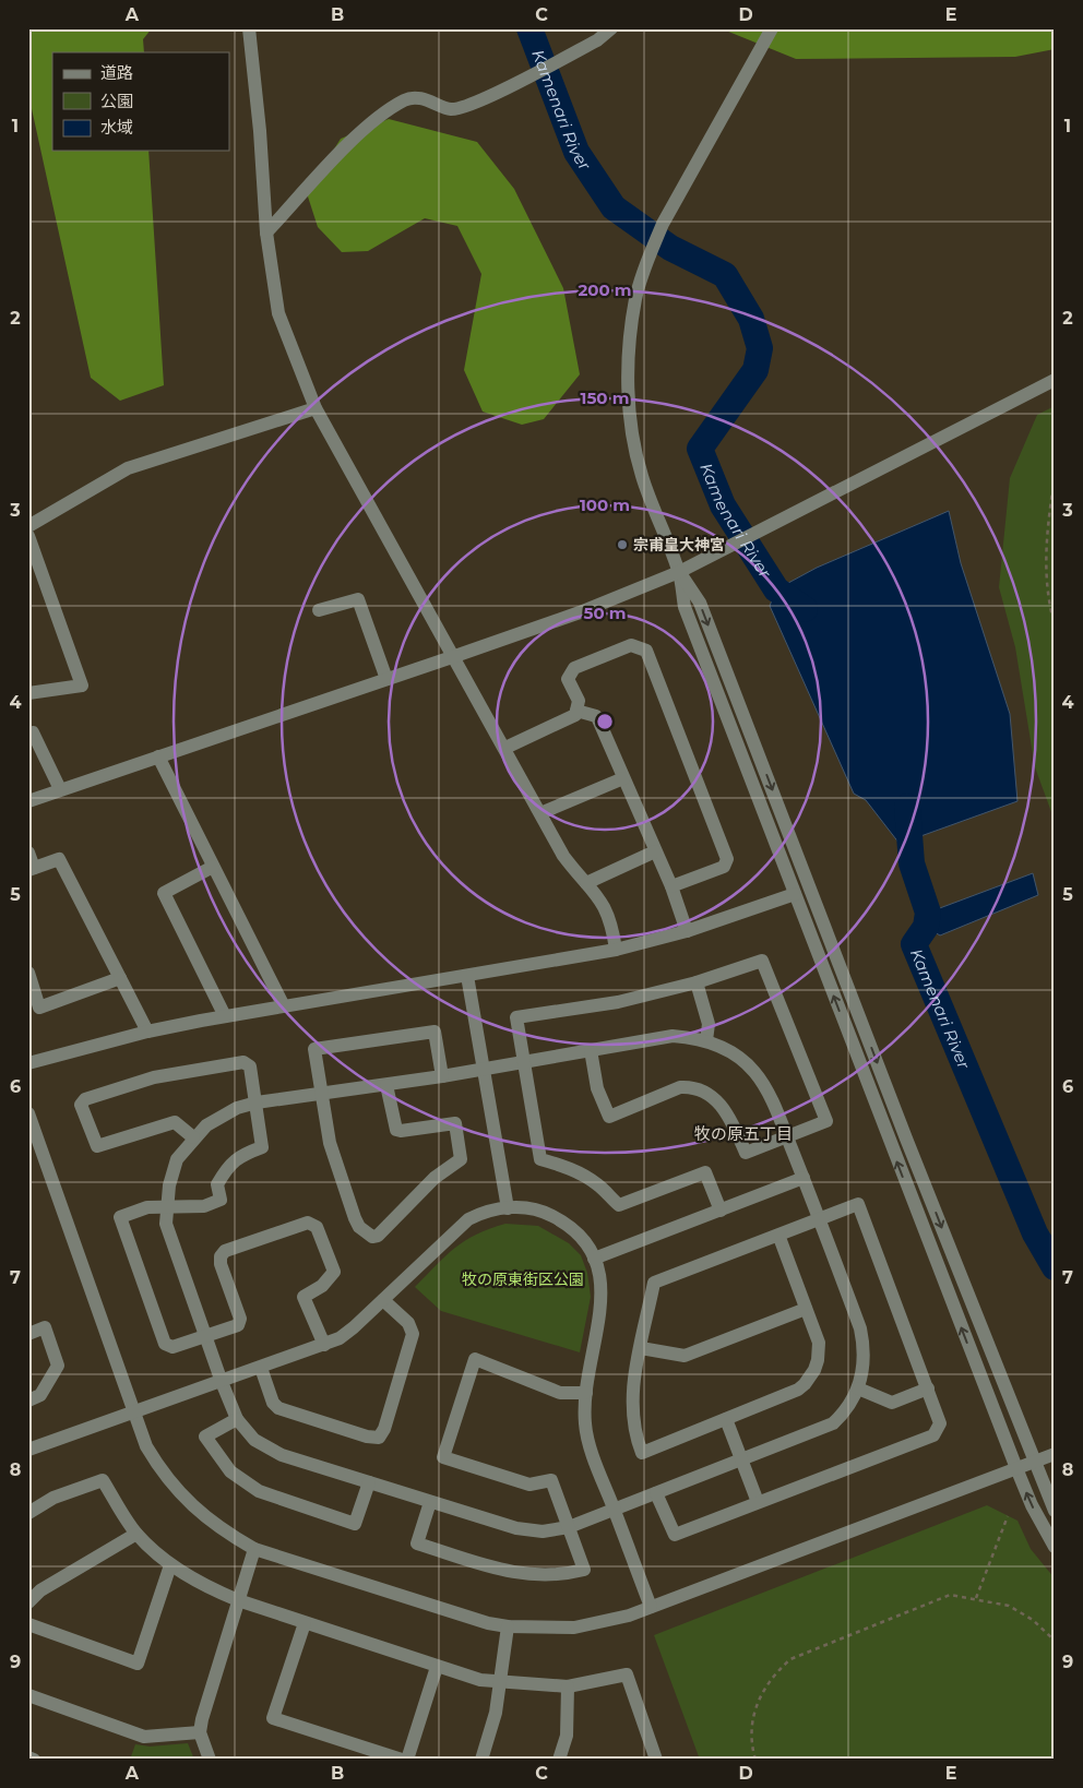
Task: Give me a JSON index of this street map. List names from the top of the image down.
{
  "districts": ["牧の原五丁目"],
  "water": ["Kamenari River"],
  "parks": ["牧の原東街区公園"],
  "places": ["宗甫皇大神宮"],
  "legend": ["道路", "公園", "水域"],
  "grid": {
    "columns": [
      "A",
      "B",
      "C",
      "D",
      "E"
    ],
    "rows": [
      "1",
      "2",
      "3",
      "4",
      "5",
      "6",
      "7",
      "8",
      "9"
    ]
  },
  "rings": [
    "200 m",
    "150 m",
    "100 m",
    "50 m"
  ]
}
